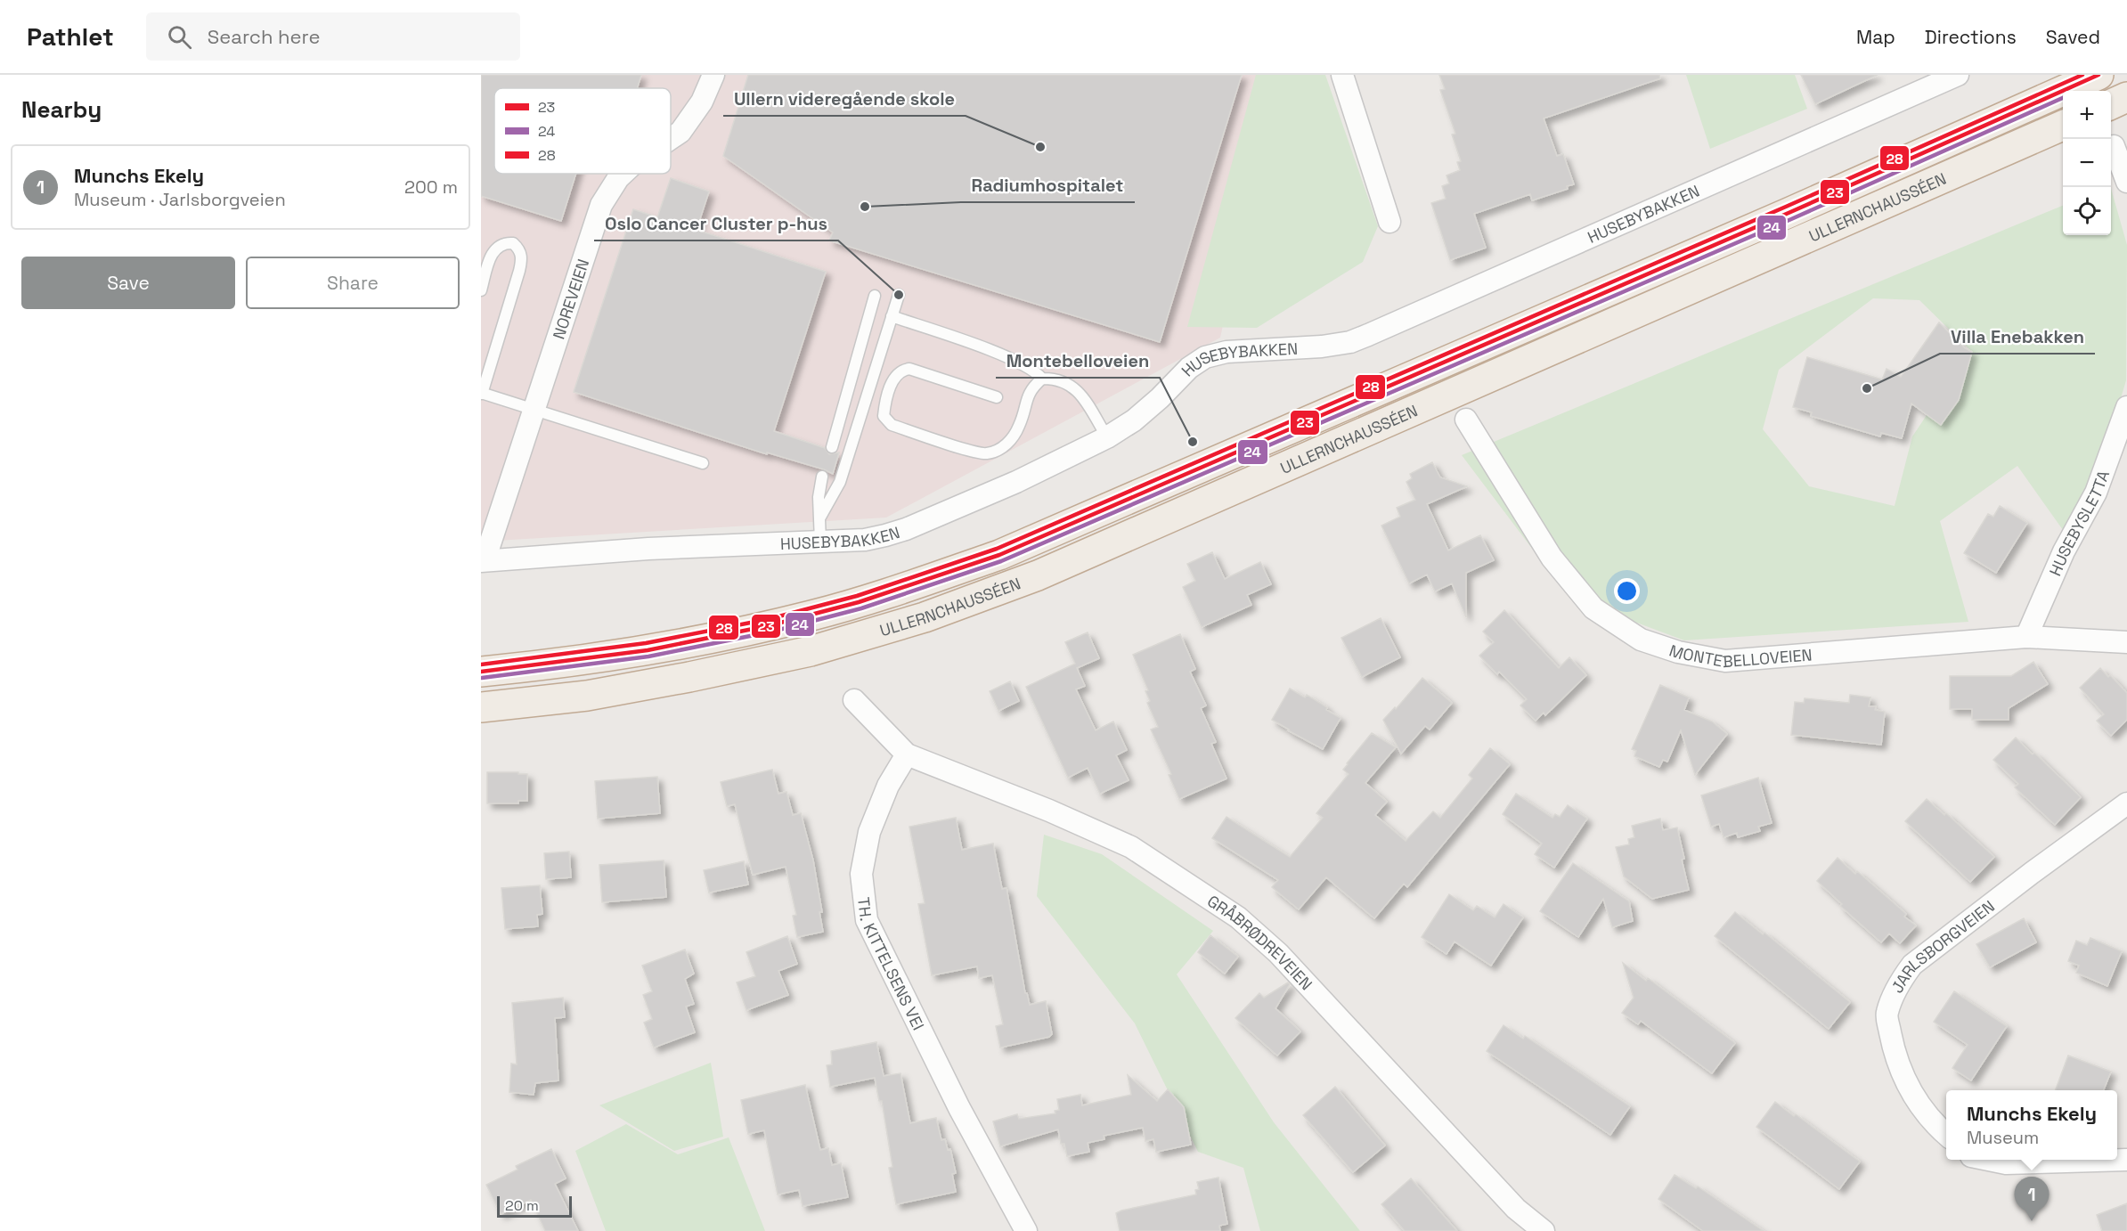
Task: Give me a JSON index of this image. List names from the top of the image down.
{
  "streets": {
    "highway": ["ULLERNCHAUSSÉEN"],
    "street": [
      "HUSEBYBAKKEN",
      "NOREVEIEN",
      "HUSEBYSLETTA",
      "MONTEBELLOVEIEN",
      "GRÅBRØDREVEIEN",
      "JARLSBORGVEIEN",
      "TH. KITTELSENS VEI"
    ]
  },
  "crossings": [
    ["HUSEBYBAKKEN", "NOREVEIEN"],
    ["HUSEBYSLETTA", "MONTEBELLOVEIEN"],
    ["GRÅBRØDREVEIEN", "TH. KITTELSENS VEI"]
  ],
  "places": [
    "Ullern videregående skole",
    "Radiumhospitalet",
    "Oslo Cancer Cluster p-hus",
    "Villa Enebakken",
    "Montebelloveien"
  ],
  "lines": ["transit line 23", "transit line 28", "transit line 24"],
  "legend": ["23", "24", "28"],
  "scale_bar": "20 m",
  "page": {
    "header": "Pathlet",
    "search": "Search here",
    "nav": ["Map", "Directions", "Saved"],
    "heading": "Nearby",
    "map_buttons": ["+", "−"],
    "list": [
      {
        "mark": "1",
        "name": "Munchs Ekely",
        "note": "Museum · Jarlsborgveien",
        "value": "200 m"
      }
    ],
    "buttons": ["Save", "Share"],
    "popup": ["Munchs Ekely", "Museum"],
    "pins": "1",
    "scale": "20 m"
  }
}
